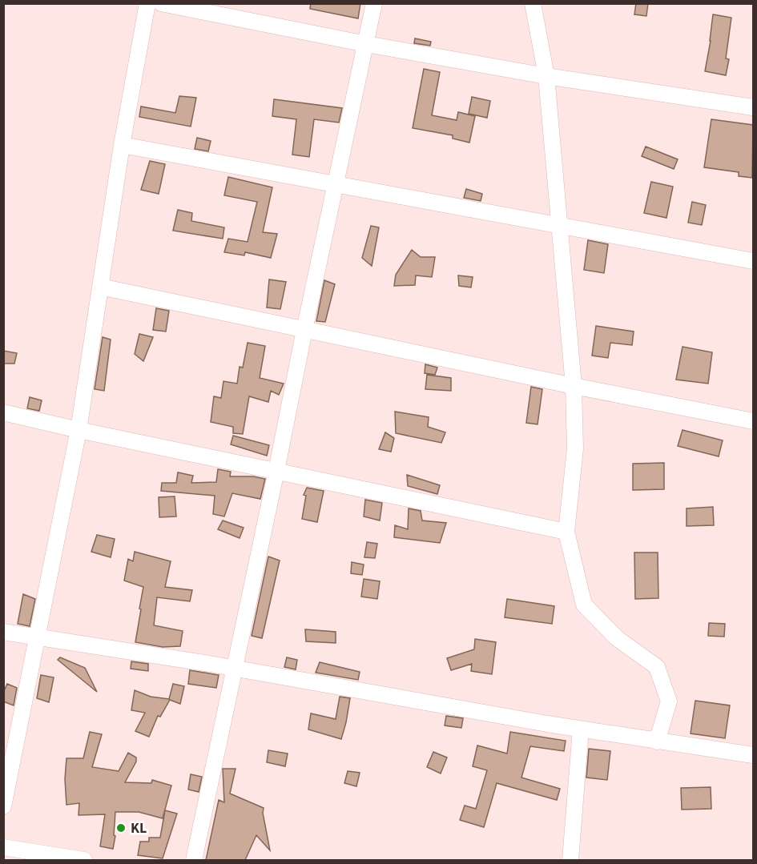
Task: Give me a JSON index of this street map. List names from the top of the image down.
{
  "places": ["KL"]
}
